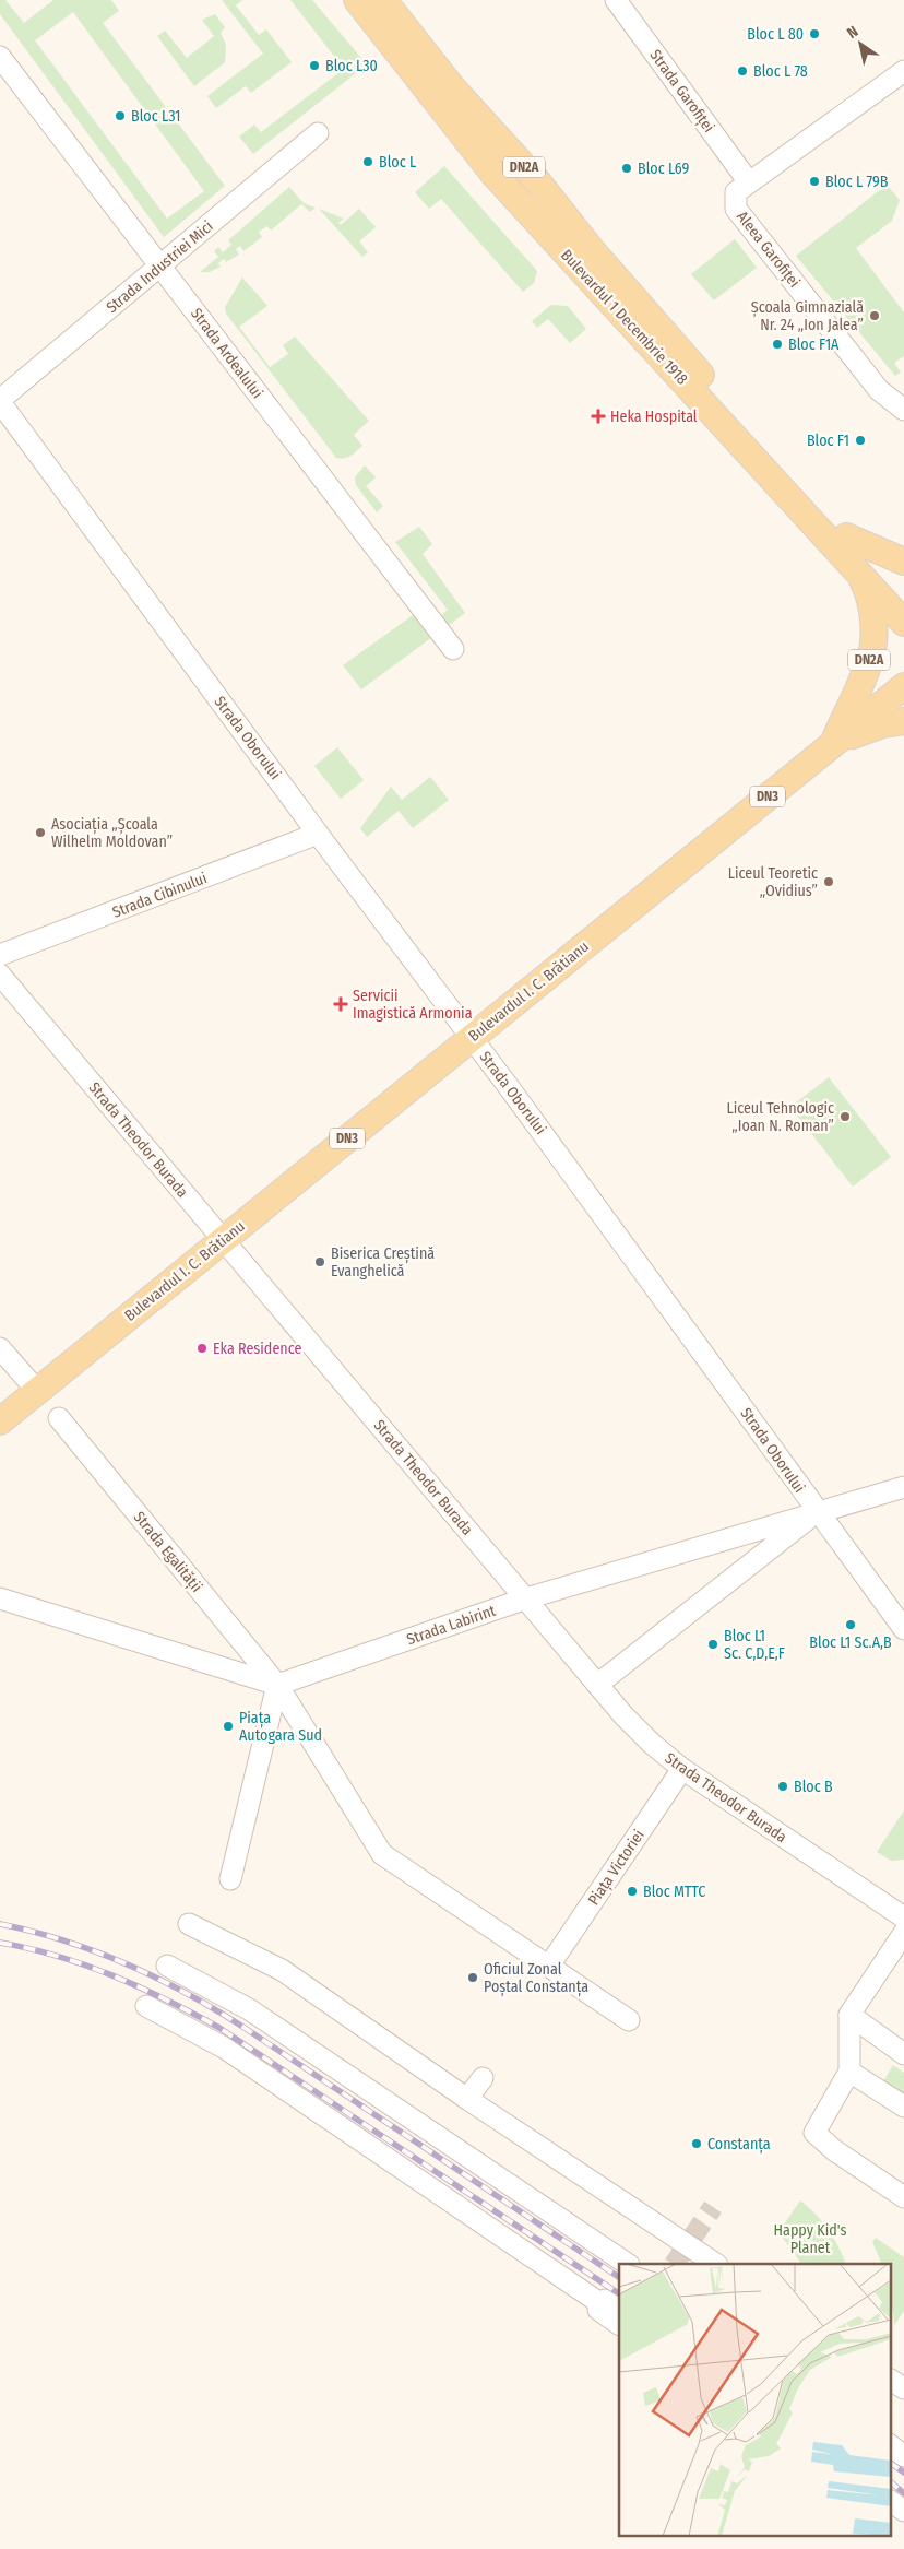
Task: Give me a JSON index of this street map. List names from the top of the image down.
{
  "streets": {
    "main road": [
      "DN2A",
      "Bulevardul 1 Decembrie 1918",
      "DN3",
      "Bulevardul I. C. Brătianu"
    ],
    "street": [
      "Strada Garofiței",
      "Aleea Garofiței",
      "Strada Industriei Mici",
      "Strada Ardealului",
      "Strada Oborului",
      "Strada Cibinului",
      "Strada Theodor Burada",
      "Strada Egalității",
      "Strada Labirint",
      "Piața Victoriei"
    ]
  },
  "crossings": [
    ["Strada Garofiței", "Aleea Garofiței"],
    ["DN2A", "Bulevardul 1 Decembrie 1918"],
    ["DN2A", "Bulevardul I. C. Brătianu"],
    ["Strada Industriei Mici", "Strada Ardealului"],
    ["Strada Industriei Mici", "Strada Oborului"],
    ["Strada Oborului", "Strada Cibinului"],
    ["Strada Oborului", "Bulevardul I. C. Brătianu"],
    ["Strada Oborului", "Strada Labirint"],
    ["Bulevardul I. C. Brătianu", "Strada Theodor Burada"],
    ["Strada Theodor Burada", "Strada Labirint"],
    ["Strada Theodor Burada", "Piața Victoriei"],
    ["Strada Egalității", "Strada Labirint"],
    ["Strada Egalității", "Piața Victoriei"]
  ],
  "parks": ["Happy Kid's Planet"],
  "places": {
    "other": [
      "Bloc L 80",
      "Bloc L30",
      "Bloc L 78",
      "Bloc L31",
      "Bloc L",
      "Bloc L69",
      "Bloc L 79B",
      "Școala Gimnazială Nr. 24 „Ion Jalea”",
      "Bloc F1A",
      "Bloc F1",
      "Asociația „Școala Wilhelm Moldovan”",
      "Liceul Teoretic „Ovidius”",
      "Liceul Tehnologic „Ioan N. Roman”",
      "Biserica Creștină Evanghelică",
      "Eka Residence",
      "Bloc L1 Sc.A,B",
      "Bloc L1 Sc. C,D,E,F",
      "Piața Autogara Sud",
      "Bloc B",
      "Bloc MTTC",
      "Oficiul Zonal Poștal Constanța",
      "Constanța"
    ],
    "health": ["Heka Hospital", "Servicii Imagistică Armonia"]
  },
  "north": "top left"
}
